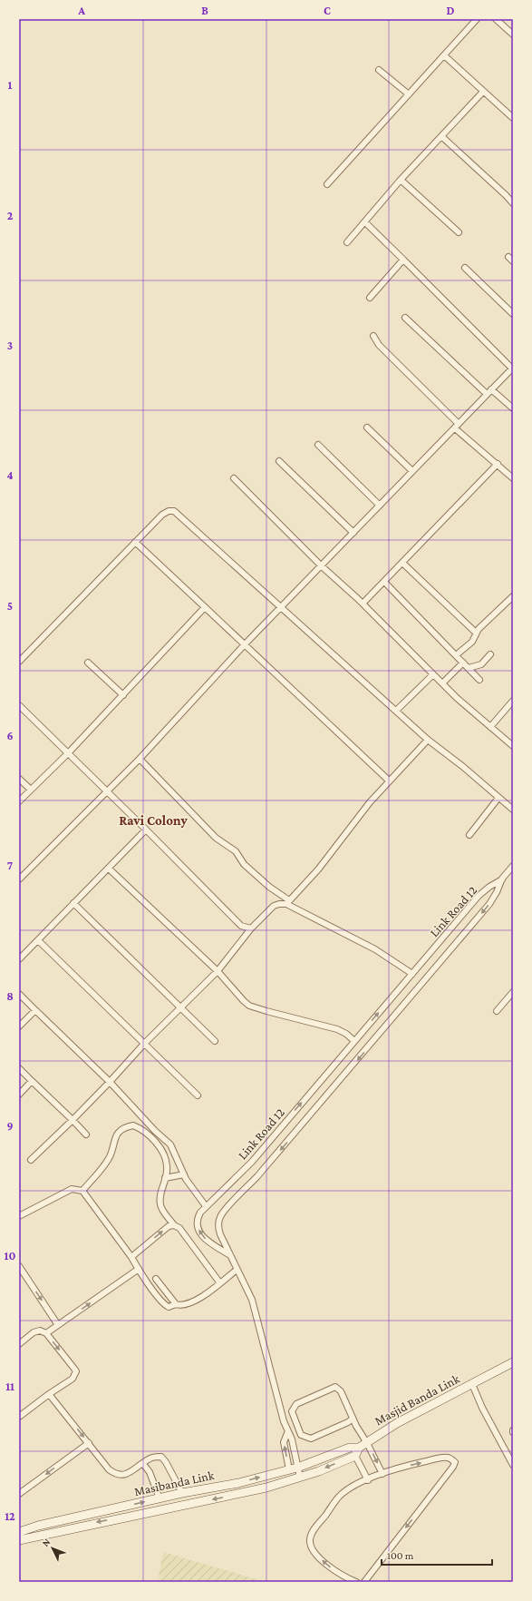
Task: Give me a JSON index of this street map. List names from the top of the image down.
{
  "streets": {
    "main road": ["Masjid Banda Link", "Masibanda Link"],
    "street": ["Link Road 12"]
  },
  "crossings": [
    ["Link Road 12", "Masibanda Link"],
    ["Masjid Banda Link", "Masibanda Link"]
  ],
  "districts": ["Ravi Colony"],
  "scale_bar": "100 m",
  "north": "top left",
  "grid": {
    "columns": [
      "A",
      "B",
      "C",
      "D"
    ],
    "rows": [
      "1",
      "2",
      "3",
      "4",
      "5",
      "6",
      "7",
      "8",
      "9",
      "10",
      "11",
      "12"
    ]
  }
}
